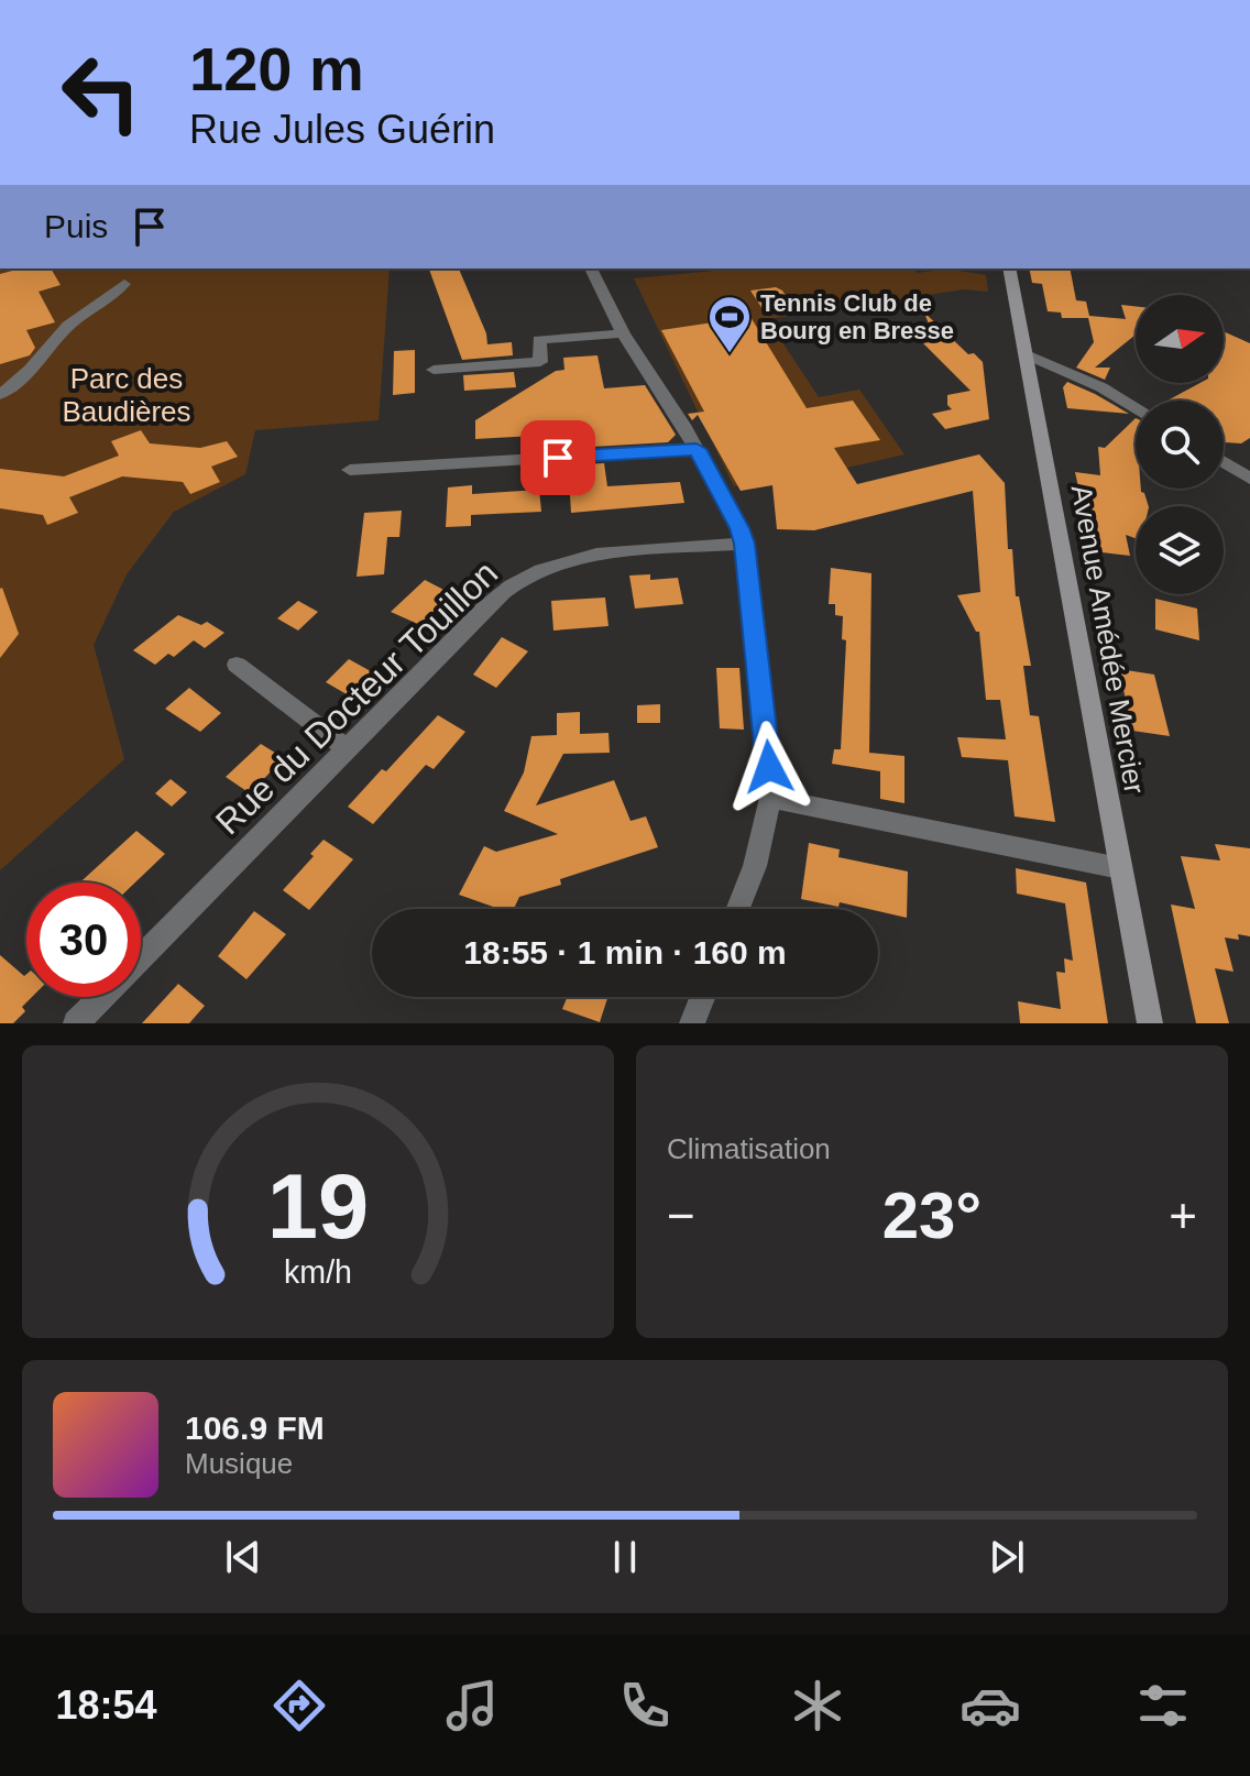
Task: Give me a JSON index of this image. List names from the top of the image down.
{
  "streets": {
    "main road": ["Avenue Amédée Mercier"],
    "street": ["Rue du Docteur Touillon"]
  },
  "parks": ["Parc des Baudières"],
  "places": {
    "sports": ["Tennis Club de Bourg en Bresse"]
  },
  "north": "right",
  "page": {
    "turn": ["120 m", "Rue Jules Guérin"],
    "then": "Puis",
    "limit": "30",
    "trip": "18:55 · 1 min · 160 m",
    "tile": "Climatisation",
    "heat": ["−", "23°", "+"],
    "song": ["106.9 FM", "Musique"],
    "tabs": "18:54",
    "gauge": ["19", "km/h"]
  }
}
